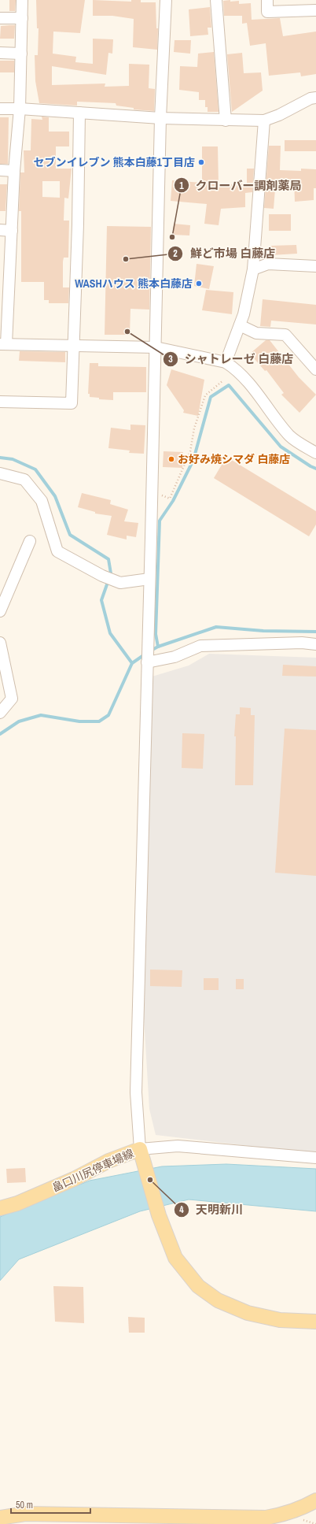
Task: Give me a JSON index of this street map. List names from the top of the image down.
{
  "streets": {
    "main road": ["畠口川尻停車場線"]
  },
  "places": [
    "セブンイレブン 熊本白藤1丁目店",
    "クローバー調剤薬局",
    "鮮ど市場 白藤店",
    "WASHハウス 熊本白藤店",
    "シャトレーゼ 白藤店",
    "お好み焼シマダ 白藤店",
    "天明新川"
  ],
  "scale_bar": "50 m"
}
